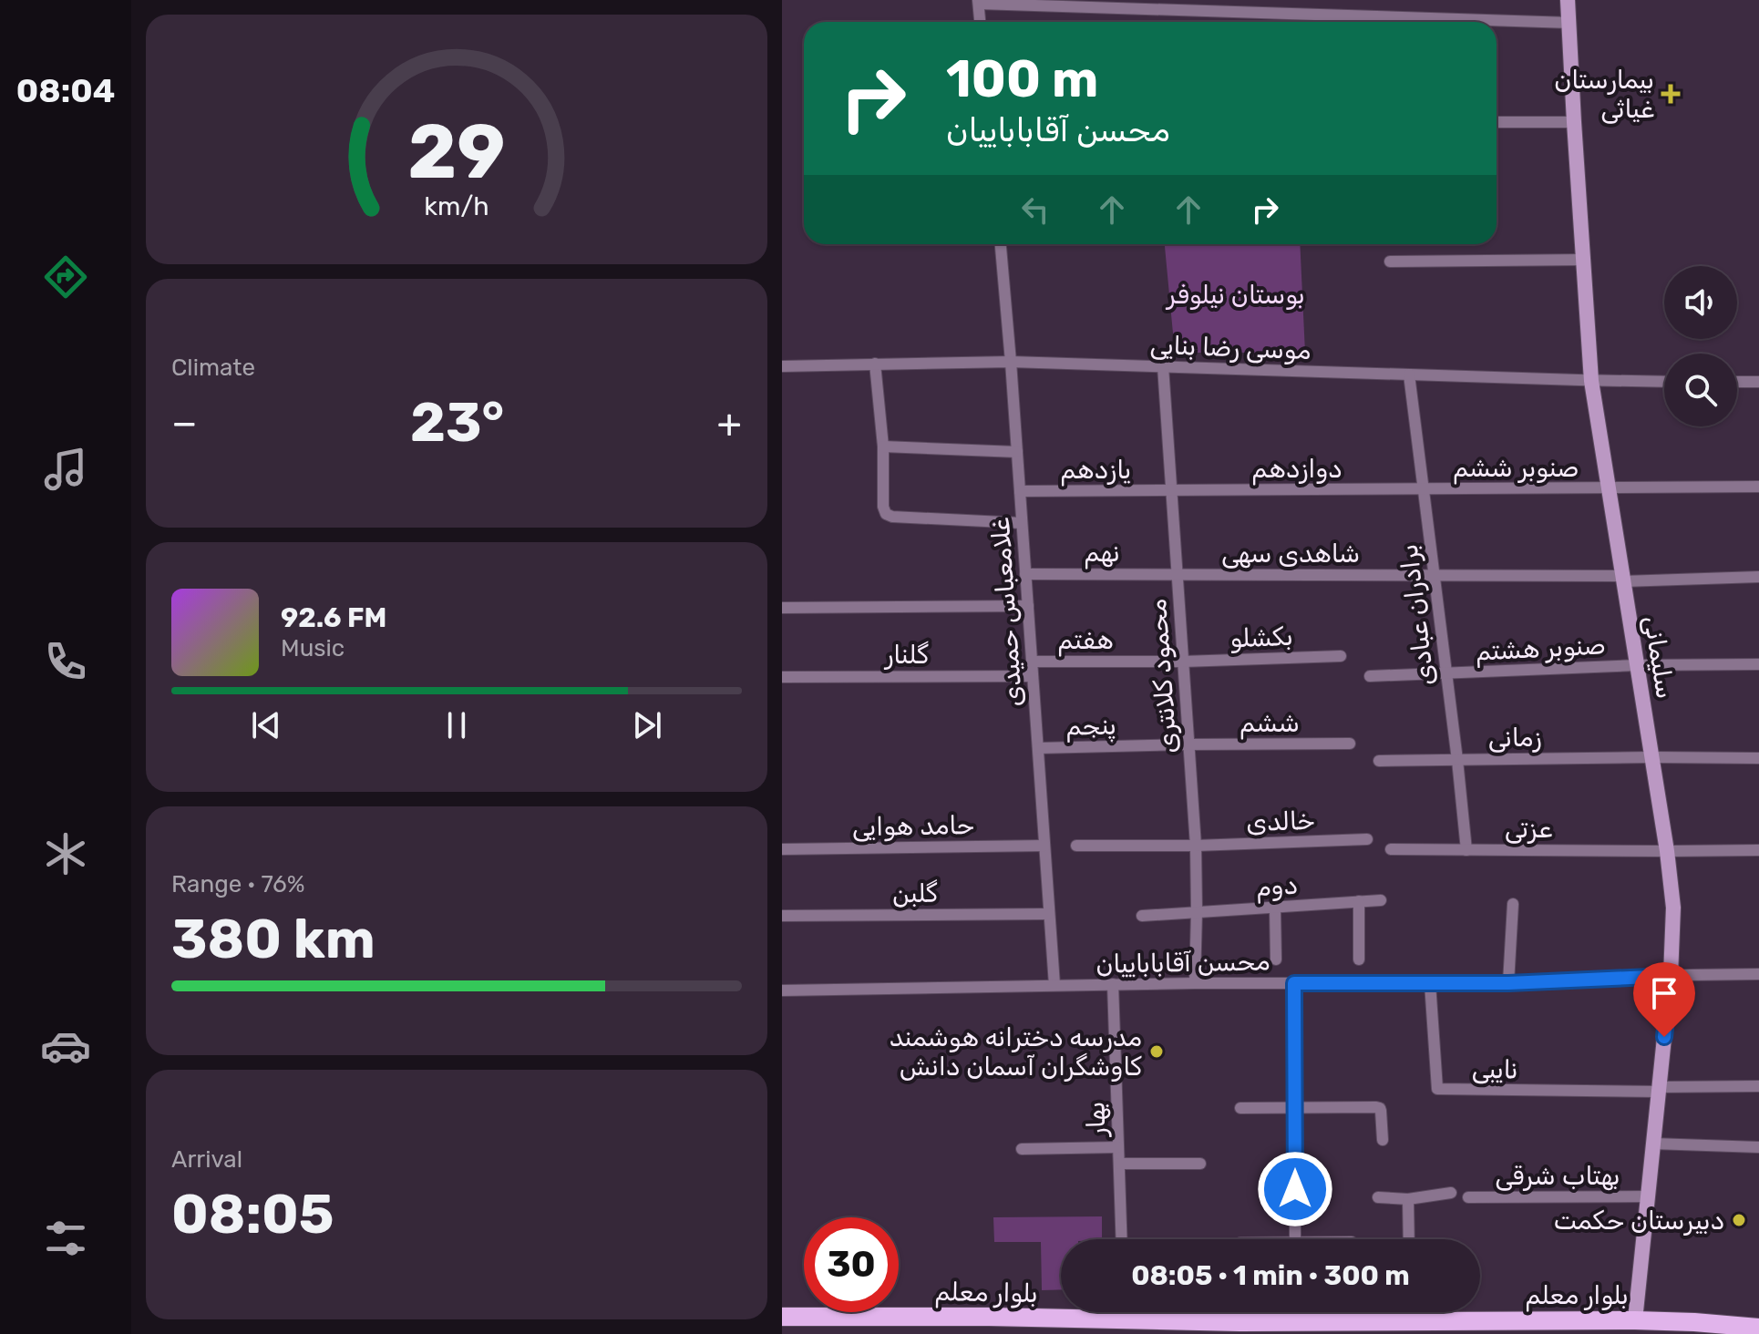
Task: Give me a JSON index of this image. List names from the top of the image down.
{
  "streets": {
    "main road": ["سلیمانی", "بلوار معلم"],
    "street": [
      "موسی رضا بنایی",
      "صنوبر ششم",
      "دوازدهم",
      "یازدهم",
      "نهم",
      "شاهدی سهی",
      "غلامعباس حمیدی",
      "برادران عبادی",
      "بکشلو",
      "هفتم",
      "صنوبر هشتم",
      "گلنار",
      "محمود کلانتری",
      "ششم",
      "پنجم",
      "زمانی",
      "خالدی",
      "حامد هوایی",
      "عزتی",
      "دوم",
      "گلبن",
      "محسن آقاباباییان",
      "نایبی",
      "بهار",
      "بهتاب شرقی"
    ]
  },
  "crossings": [
    ["موسی رضا بنایی", "غلامعباس حمیدی"],
    ["موسی رضا بنایی", "برادران عبادی"],
    ["موسی رضا بنایی", "سلیمانی"],
    ["موسی رضا بنایی", "محمود کلانتری"],
    ["صنوبر ششم", "دوازدهم"],
    ["صنوبر ششم", "برادران عبادی"],
    ["صنوبر ششم", "سلیمانی"],
    ["دوازدهم", "یازدهم"],
    ["دوازدهم", "برادران عبادی"],
    ["دوازدهم", "محمود کلانتری"],
    ["یازدهم", "غلامعباس حمیدی"],
    ["یازدهم", "محمود کلانتری"],
    ["نهم", "شاهدی سهی"],
    ["نهم", "غلامعباس حمیدی"],
    ["نهم", "محمود کلانتری"],
    ["شاهدی سهی", "برادران عبادی"],
    ["شاهدی سهی", "سلیمانی"],
    ["شاهدی سهی", "محمود کلانتری"],
    ["غلامعباس حمیدی", "هفتم"],
    ["غلامعباس حمیدی", "گلنار"],
    ["غلامعباس حمیدی", "پنجم"],
    ["غلامعباس حمیدی", "حامد هوایی"],
    ["غلامعباس حمیدی", "گلبن"],
    ["غلامعباس حمیدی", "محسن آقاباباییان"],
    ["برادران عبادی", "صنوبر هشتم"],
    ["برادران عبادی", "زمانی"],
    ["برادران عبادی", "عزتی"],
    ["بکشلو", "هفتم"],
    ["بکشلو", "محمود کلانتری"],
    ["هفتم", "محمود کلانتری"],
    ["صنوبر هشتم", "سلیمانی"],
    ["سلیمانی", "زمانی"],
    ["سلیمانی", "عزتی"],
    ["سلیمانی", "محسن آقاباباییان"],
    ["سلیمانی", "نایبی"],
    ["سلیمانی", "بهتاب شرقی"],
    ["سلیمانی", "بلوار معلم"],
    ["محمود کلانتری", "ششم"],
    ["محمود کلانتری", "پنجم"],
    ["محمود کلانتری", "خالدی"],
    ["محمود کلانتری", "دوم"],
    ["محمود کلانتری", "محسن آقاباباییان"],
    ["ششم", "پنجم"],
    ["محسن آقاباباییان", "نایبی"],
    ["محسن آقاباباییان", "بهار"]
  ],
  "parks": ["بوستان نیلوفر"],
  "places": {
    "health": ["بیمارستان غیاثی"],
    "other": ["مدرسه دخترانه هوشمند کاوشگران آسمان دانش", "دبیرستان حکمت"]
  },
  "page": {
    "tabs": "08:04",
    "turn": ["100 m", "محسن آقاباباییان"],
    "tile": [
      "Climate",
      ["Range · 76%", "380 km"],
      ["Arrival", "08:05"]
    ],
    "heat": ["−", "23°", "+"],
    "song": ["92.6 FM", "Music"],
    "limit": "30",
    "trip": "08:05 · 1 min · 300 m",
    "gauge": ["29", "km/h"]
  }
}
